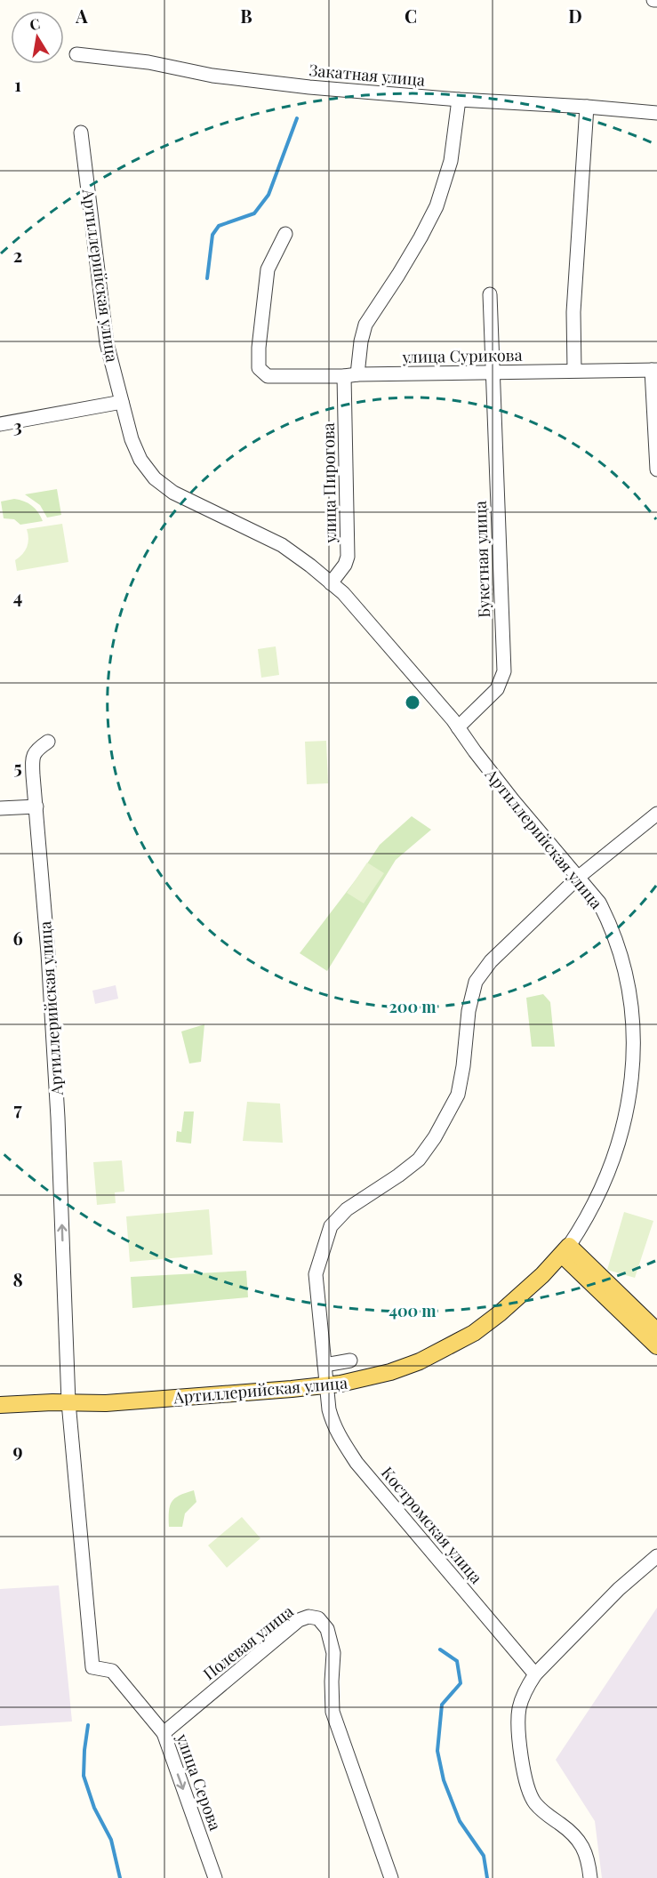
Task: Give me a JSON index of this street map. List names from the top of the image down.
{
  "streets": {
    "main road": ["Артиллерийская улица"],
    "street": [
      "Закатная улица",
      "улица Сурикова",
      "улица Пирогова",
      "Букетная улица",
      "Костромская улица",
      "Полевая улица",
      "улица Серова"
    ]
  },
  "crossings": [
    ["Закатная улица", "улица Пирогова"],
    ["Артиллерийская улица", "улица Пирогова"],
    ["Артиллерийская улица", "Букетная улица"],
    ["Артиллерийская улица", "Костромская улица"],
    ["Артиллерийская улица", "улица Серова"],
    ["улица Сурикова", "улица Пирогова"],
    ["улица Сурикова", "Букетная улица"],
    ["Полевая улица", "улица Серова"]
  ],
  "one_way": ["улица Серова"],
  "north": "top",
  "grid": {
    "columns": [
      "A",
      "B",
      "C",
      "D"
    ],
    "rows": [
      "1",
      "2",
      "3",
      "4",
      "5",
      "6",
      "7",
      "8",
      "9"
    ]
  },
  "rings": ["200 m", "400 m"]
}
